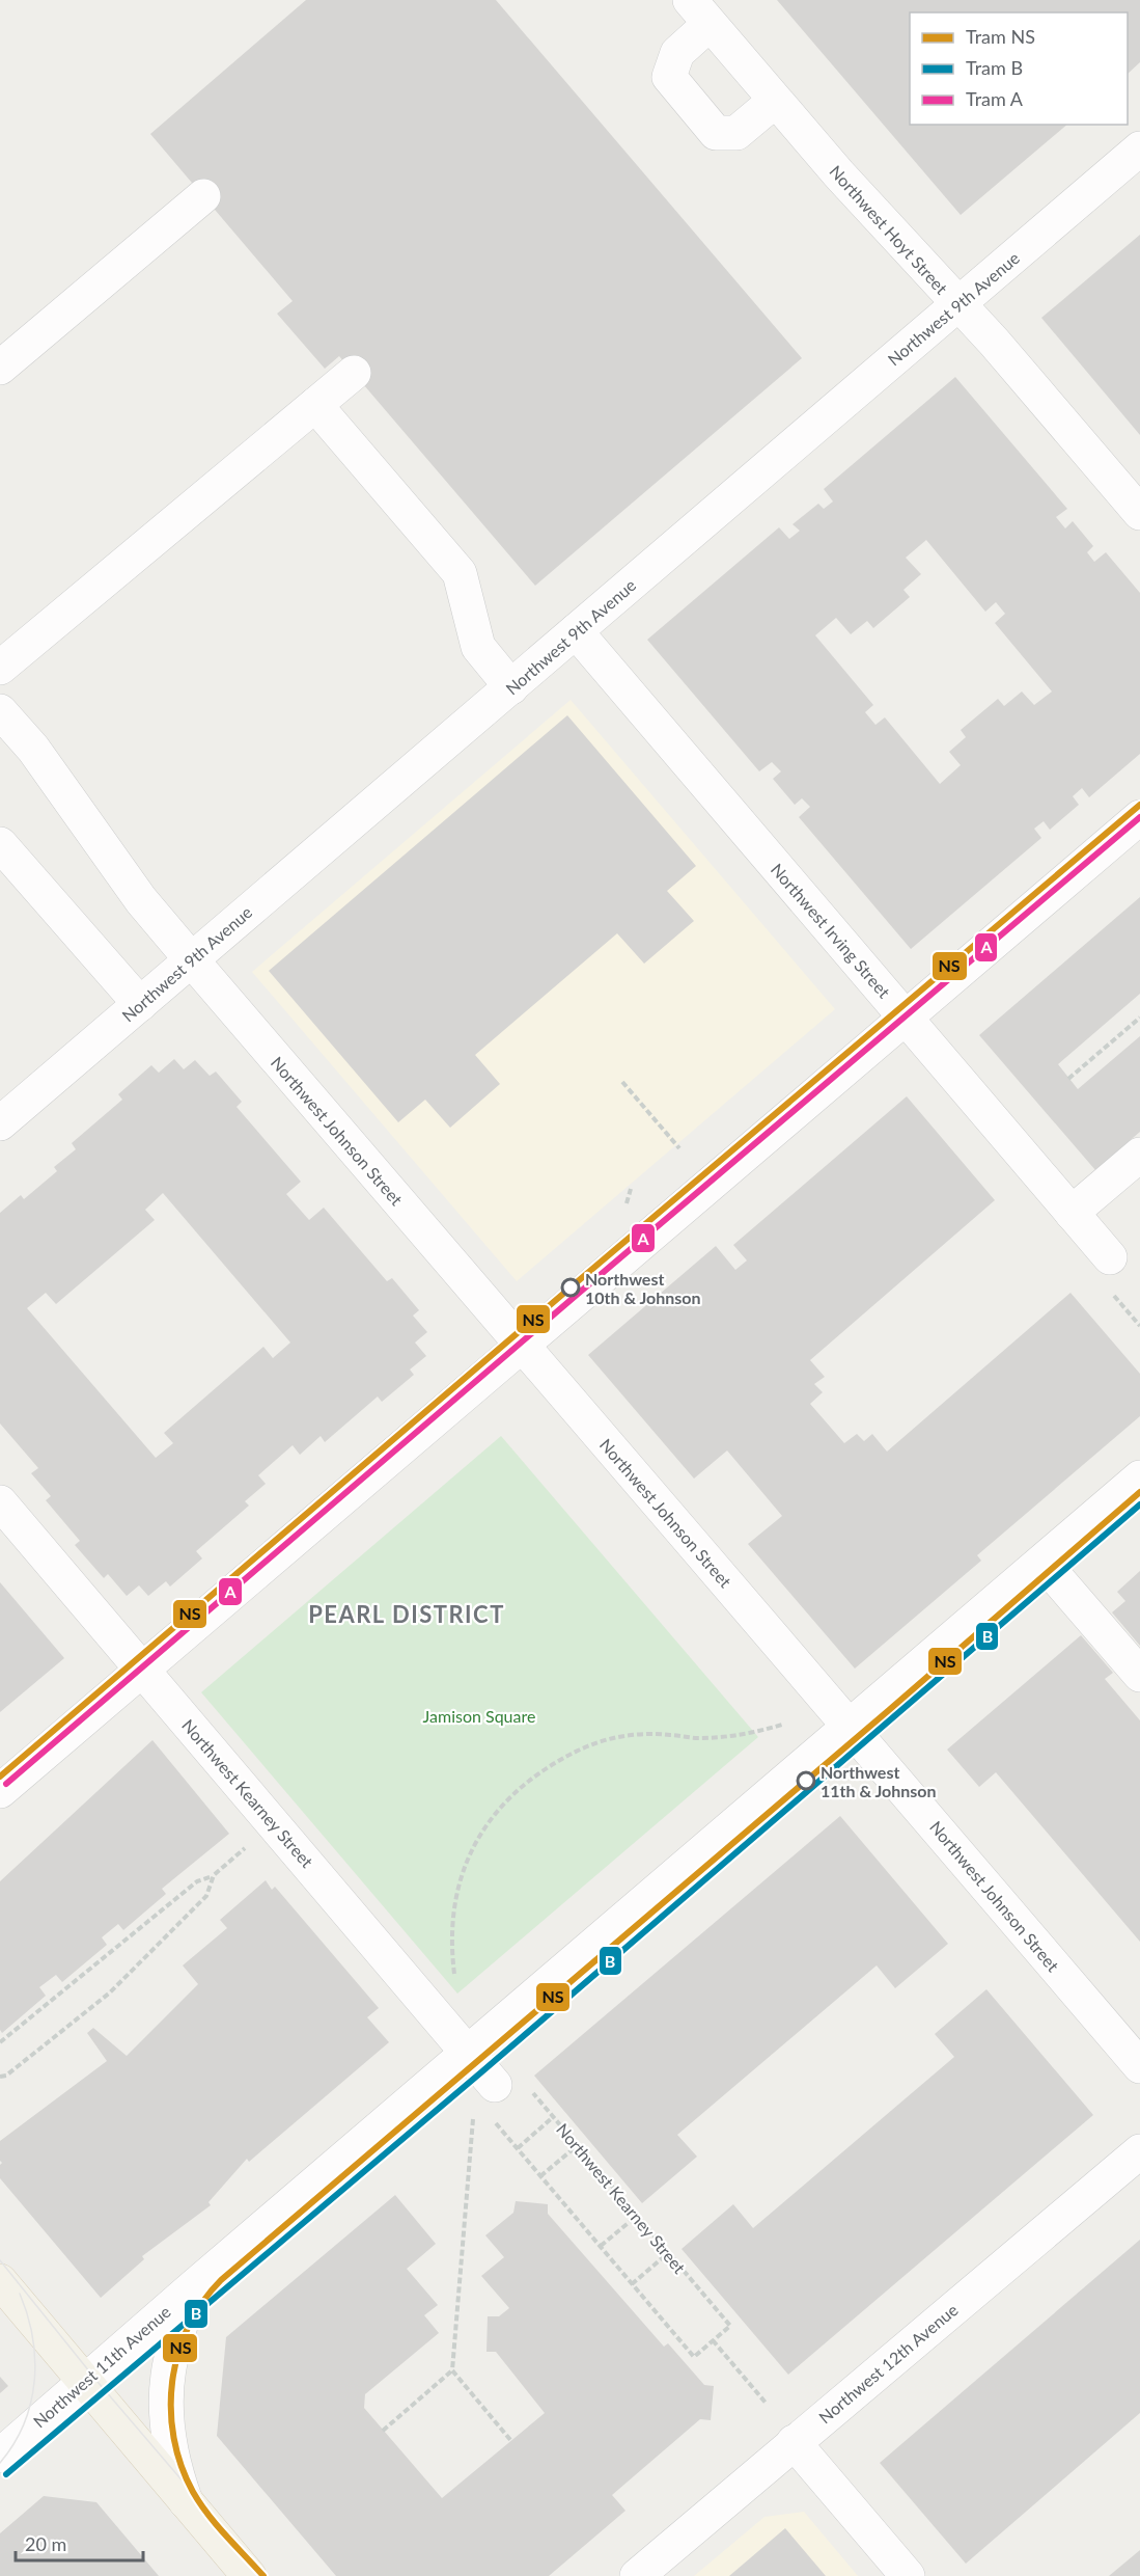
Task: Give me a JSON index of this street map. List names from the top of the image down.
{
  "streets": {
    "street": [
      "Northwest Hoyt Street",
      "Northwest 9th Avenue",
      "Northwest Irving Street",
      "Northwest Johnson Street",
      "Northwest Kearney Street",
      "Northwest 12th Avenue",
      "Northwest 11th Avenue"
    ]
  },
  "crossings": [
    ["Northwest Hoyt Street", "Northwest 9th Avenue"],
    ["Northwest 9th Avenue", "Northwest Irving Street"],
    ["Northwest 9th Avenue", "Northwest Johnson Street"],
    ["Northwest Johnson Street", "Northwest 11th Avenue"],
    ["Northwest Kearney Street", "Northwest 11th Avenue"]
  ],
  "districts": ["PEARL DISTRICT"],
  "parks": ["Jamison Square"],
  "places": ["Northwest 10th & Johnson", "Northwest 11th & Johnson"],
  "lines": ["tram line NS", "tram line A", "tram line B"],
  "legend": ["Tram NS", "Tram B", "Tram A"],
  "scale_bar": "20 m"
}
